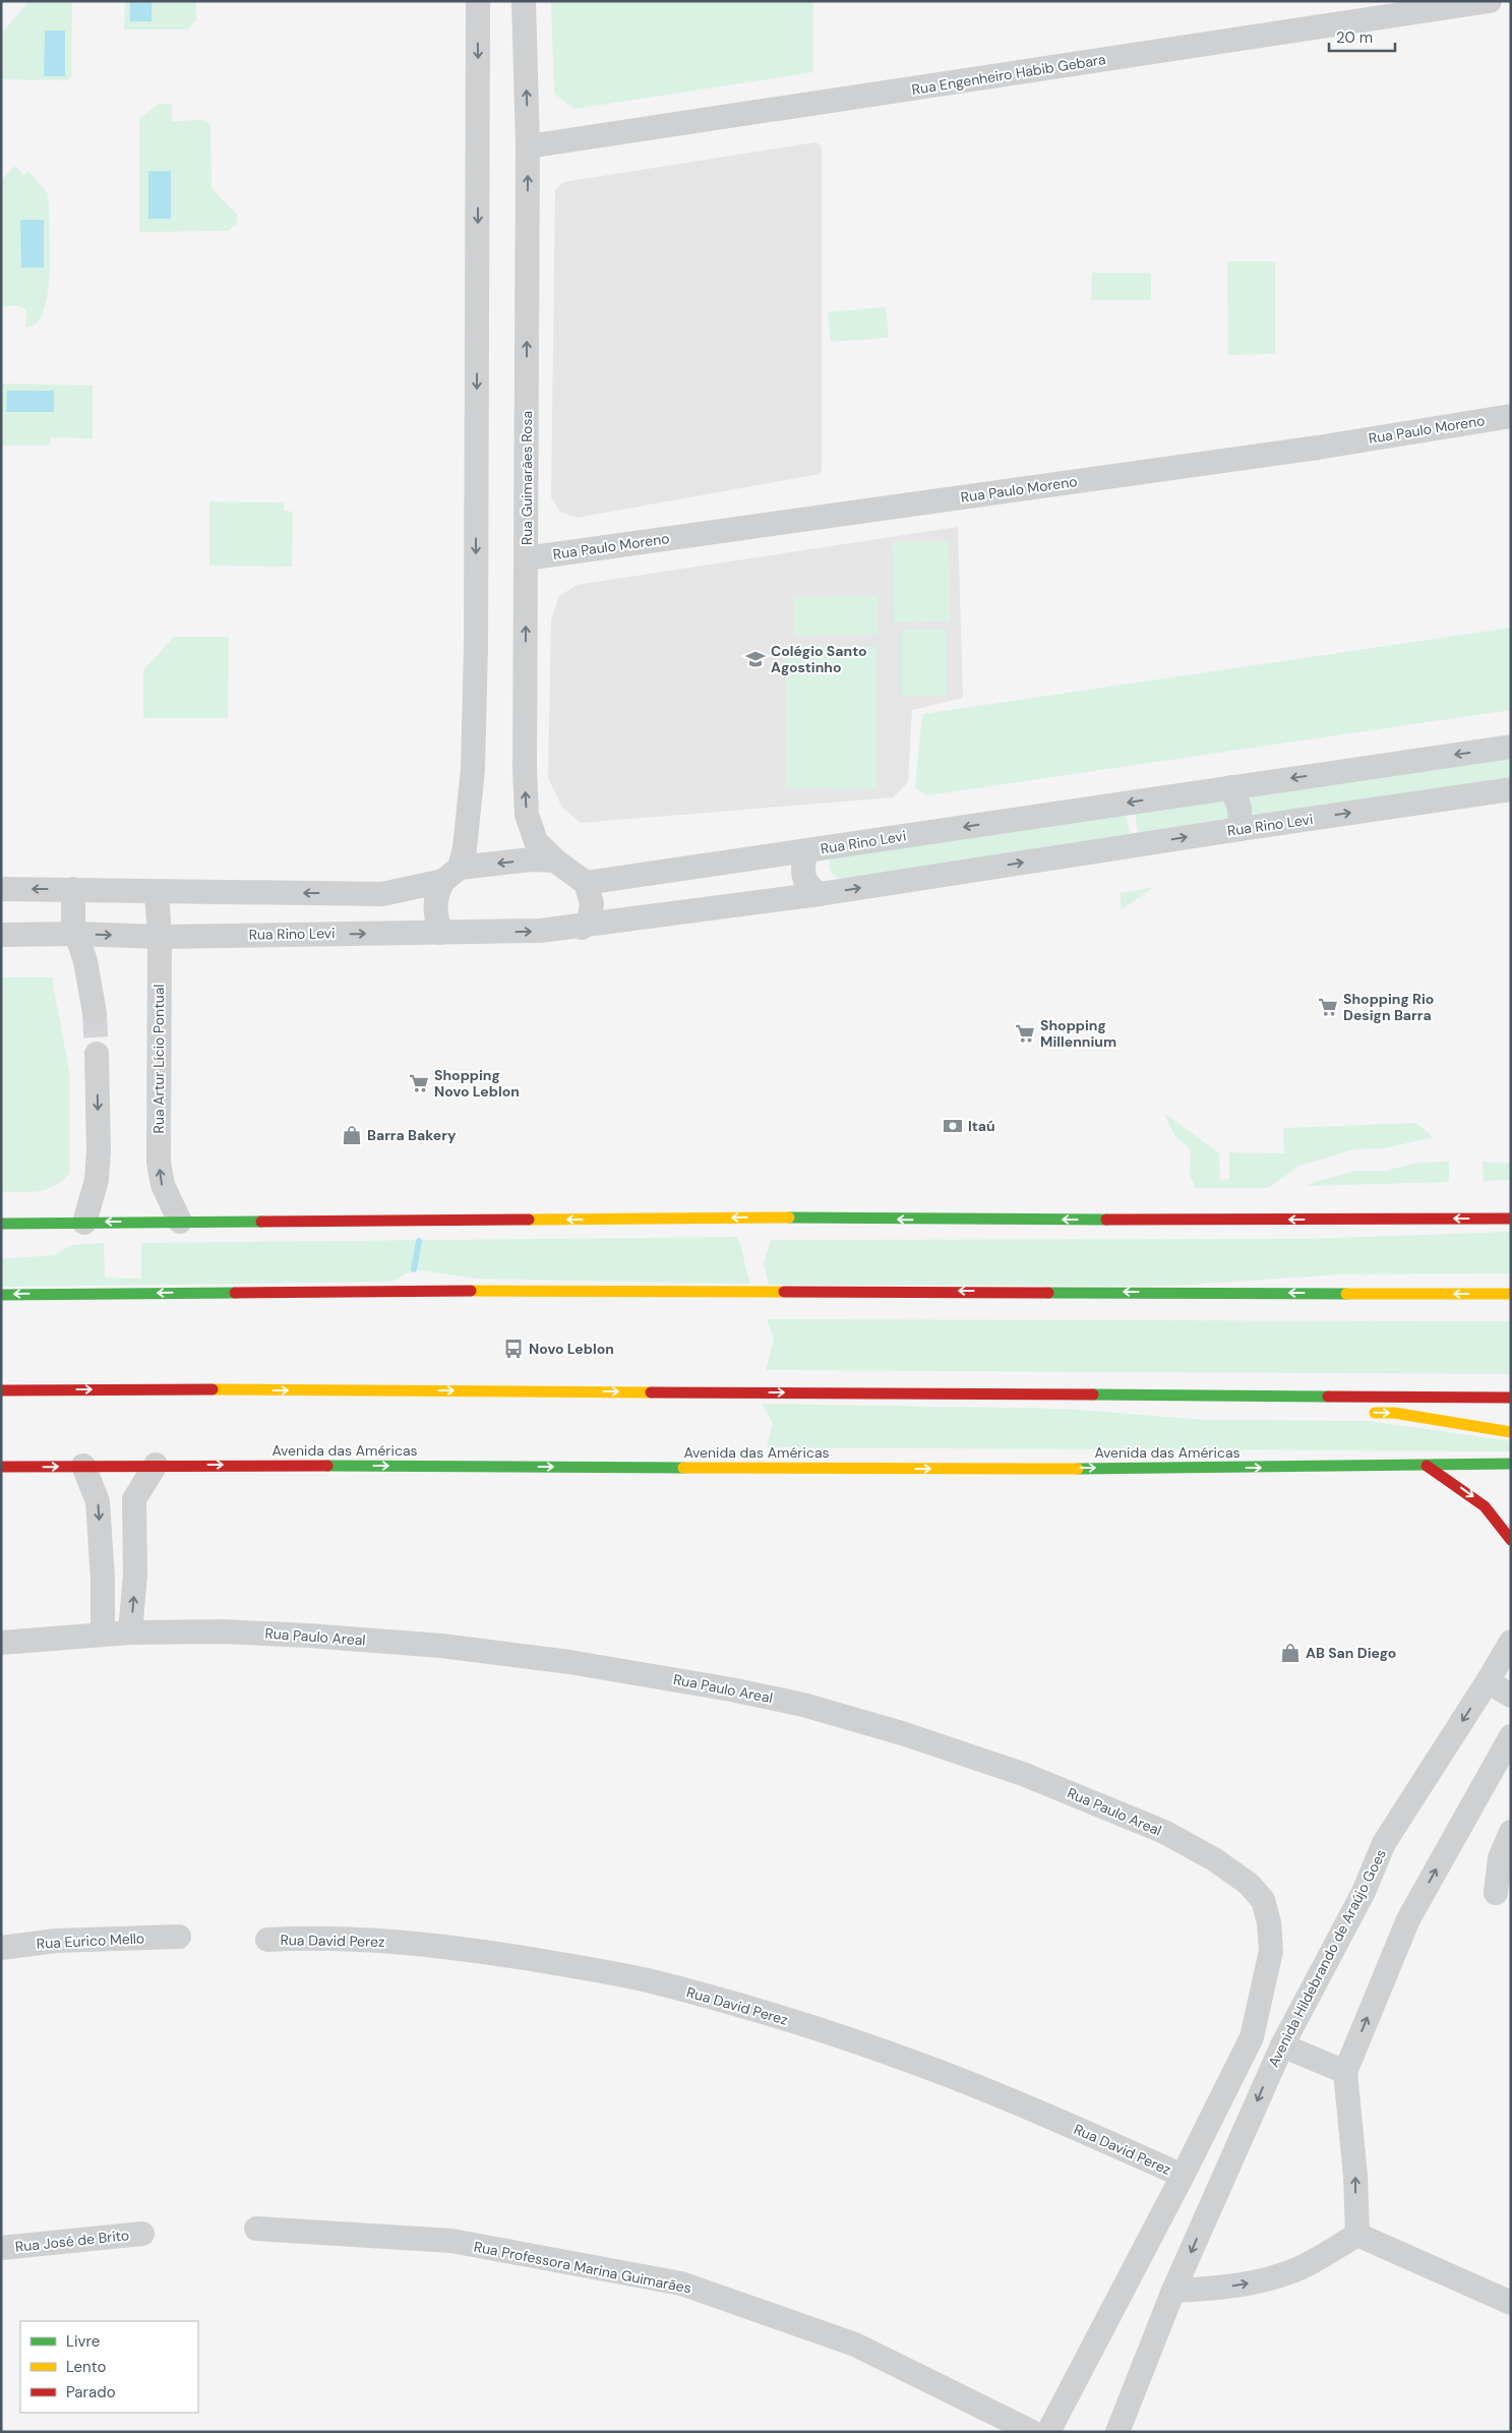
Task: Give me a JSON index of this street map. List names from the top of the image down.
{
  "streets": {
    "main road": ["Avenida das Américas"],
    "street": [
      "Rua Engenheiro Habib Gebara",
      "Rua Paulo Moreno",
      "Rua Guimarães Rosa",
      "Rua Rino Levi",
      "Rua Artur Lício Pontual",
      "Rua Paulo Areal",
      "Rua Eurico Mello",
      "Rua David Perez",
      "Avenida Hildebrando de Araújo Goes",
      "Rua José de Brito",
      "Rua Professora Marina Guimarães"
    ]
  },
  "crossings": [
    ["Rua Engenheiro Habib Gebara", "Rua Guimarães Rosa"],
    ["Rua Paulo Moreno", "Rua Guimarães Rosa"],
    ["Rua Rino Levi", "Rua Artur Lício Pontual"],
    ["Rua Paulo Areal", "Rua David Perez"]
  ],
  "places": {
    "school or university": ["Colégio Santo Agostinho"],
    "supermarket": ["Shopping Rio Design Barra", "Shopping Millennium", "Shopping Novo Leblon"],
    "bank": ["Itaú"],
    "shop": ["Barra Bakery", "AB San Diego"],
    "bus stop": ["Novo Leblon"]
  },
  "legend": ["Livre", "Lento", "Parado"],
  "scale_bar": "20 m"
}
